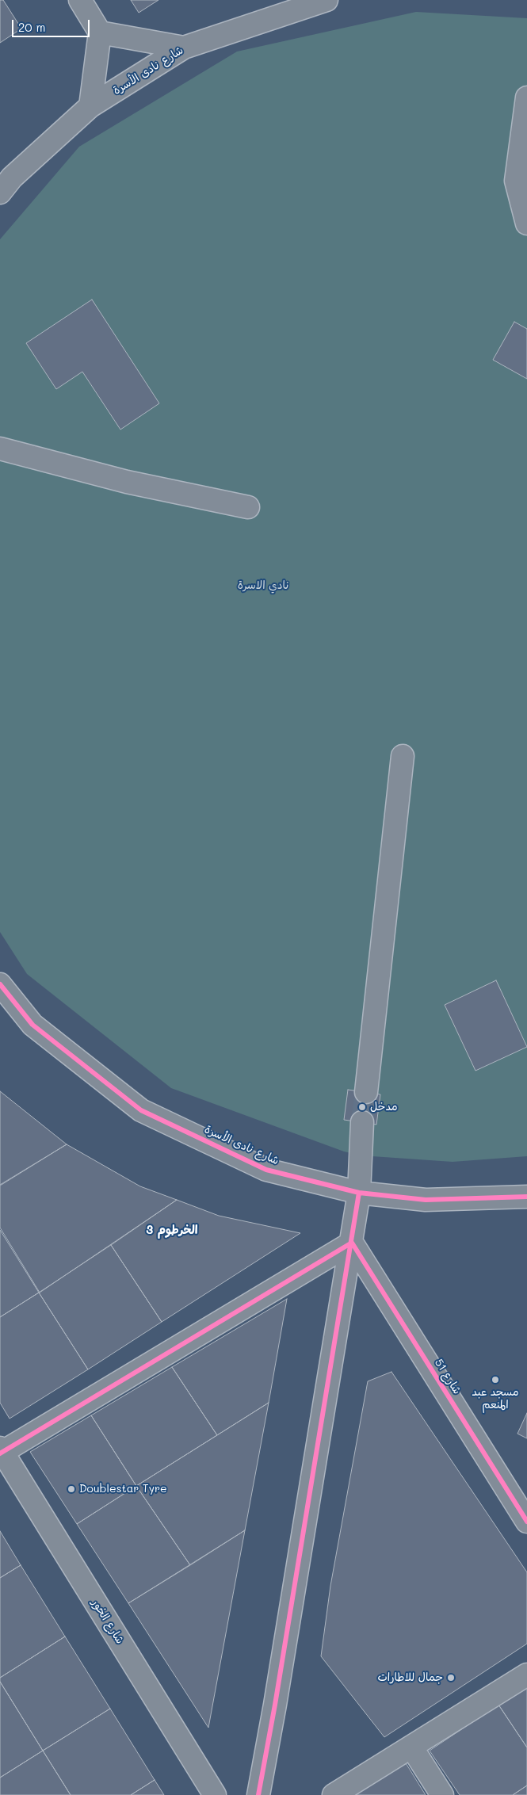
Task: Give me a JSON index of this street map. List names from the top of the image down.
{
  "streets": {
    "street": ["شارع نادى الأسرة", "شارع 51", "شارع الخور"]
  },
  "districts": ["الخرطوم 3"],
  "parks": ["نادي الاسرة"],
  "places": [
    "مدخل",
    "مسجد عبد المنعم",
    "Doublestar Tyre",
    "جمال للاطارات"
  ],
  "scale_bar": "20 m"
}
